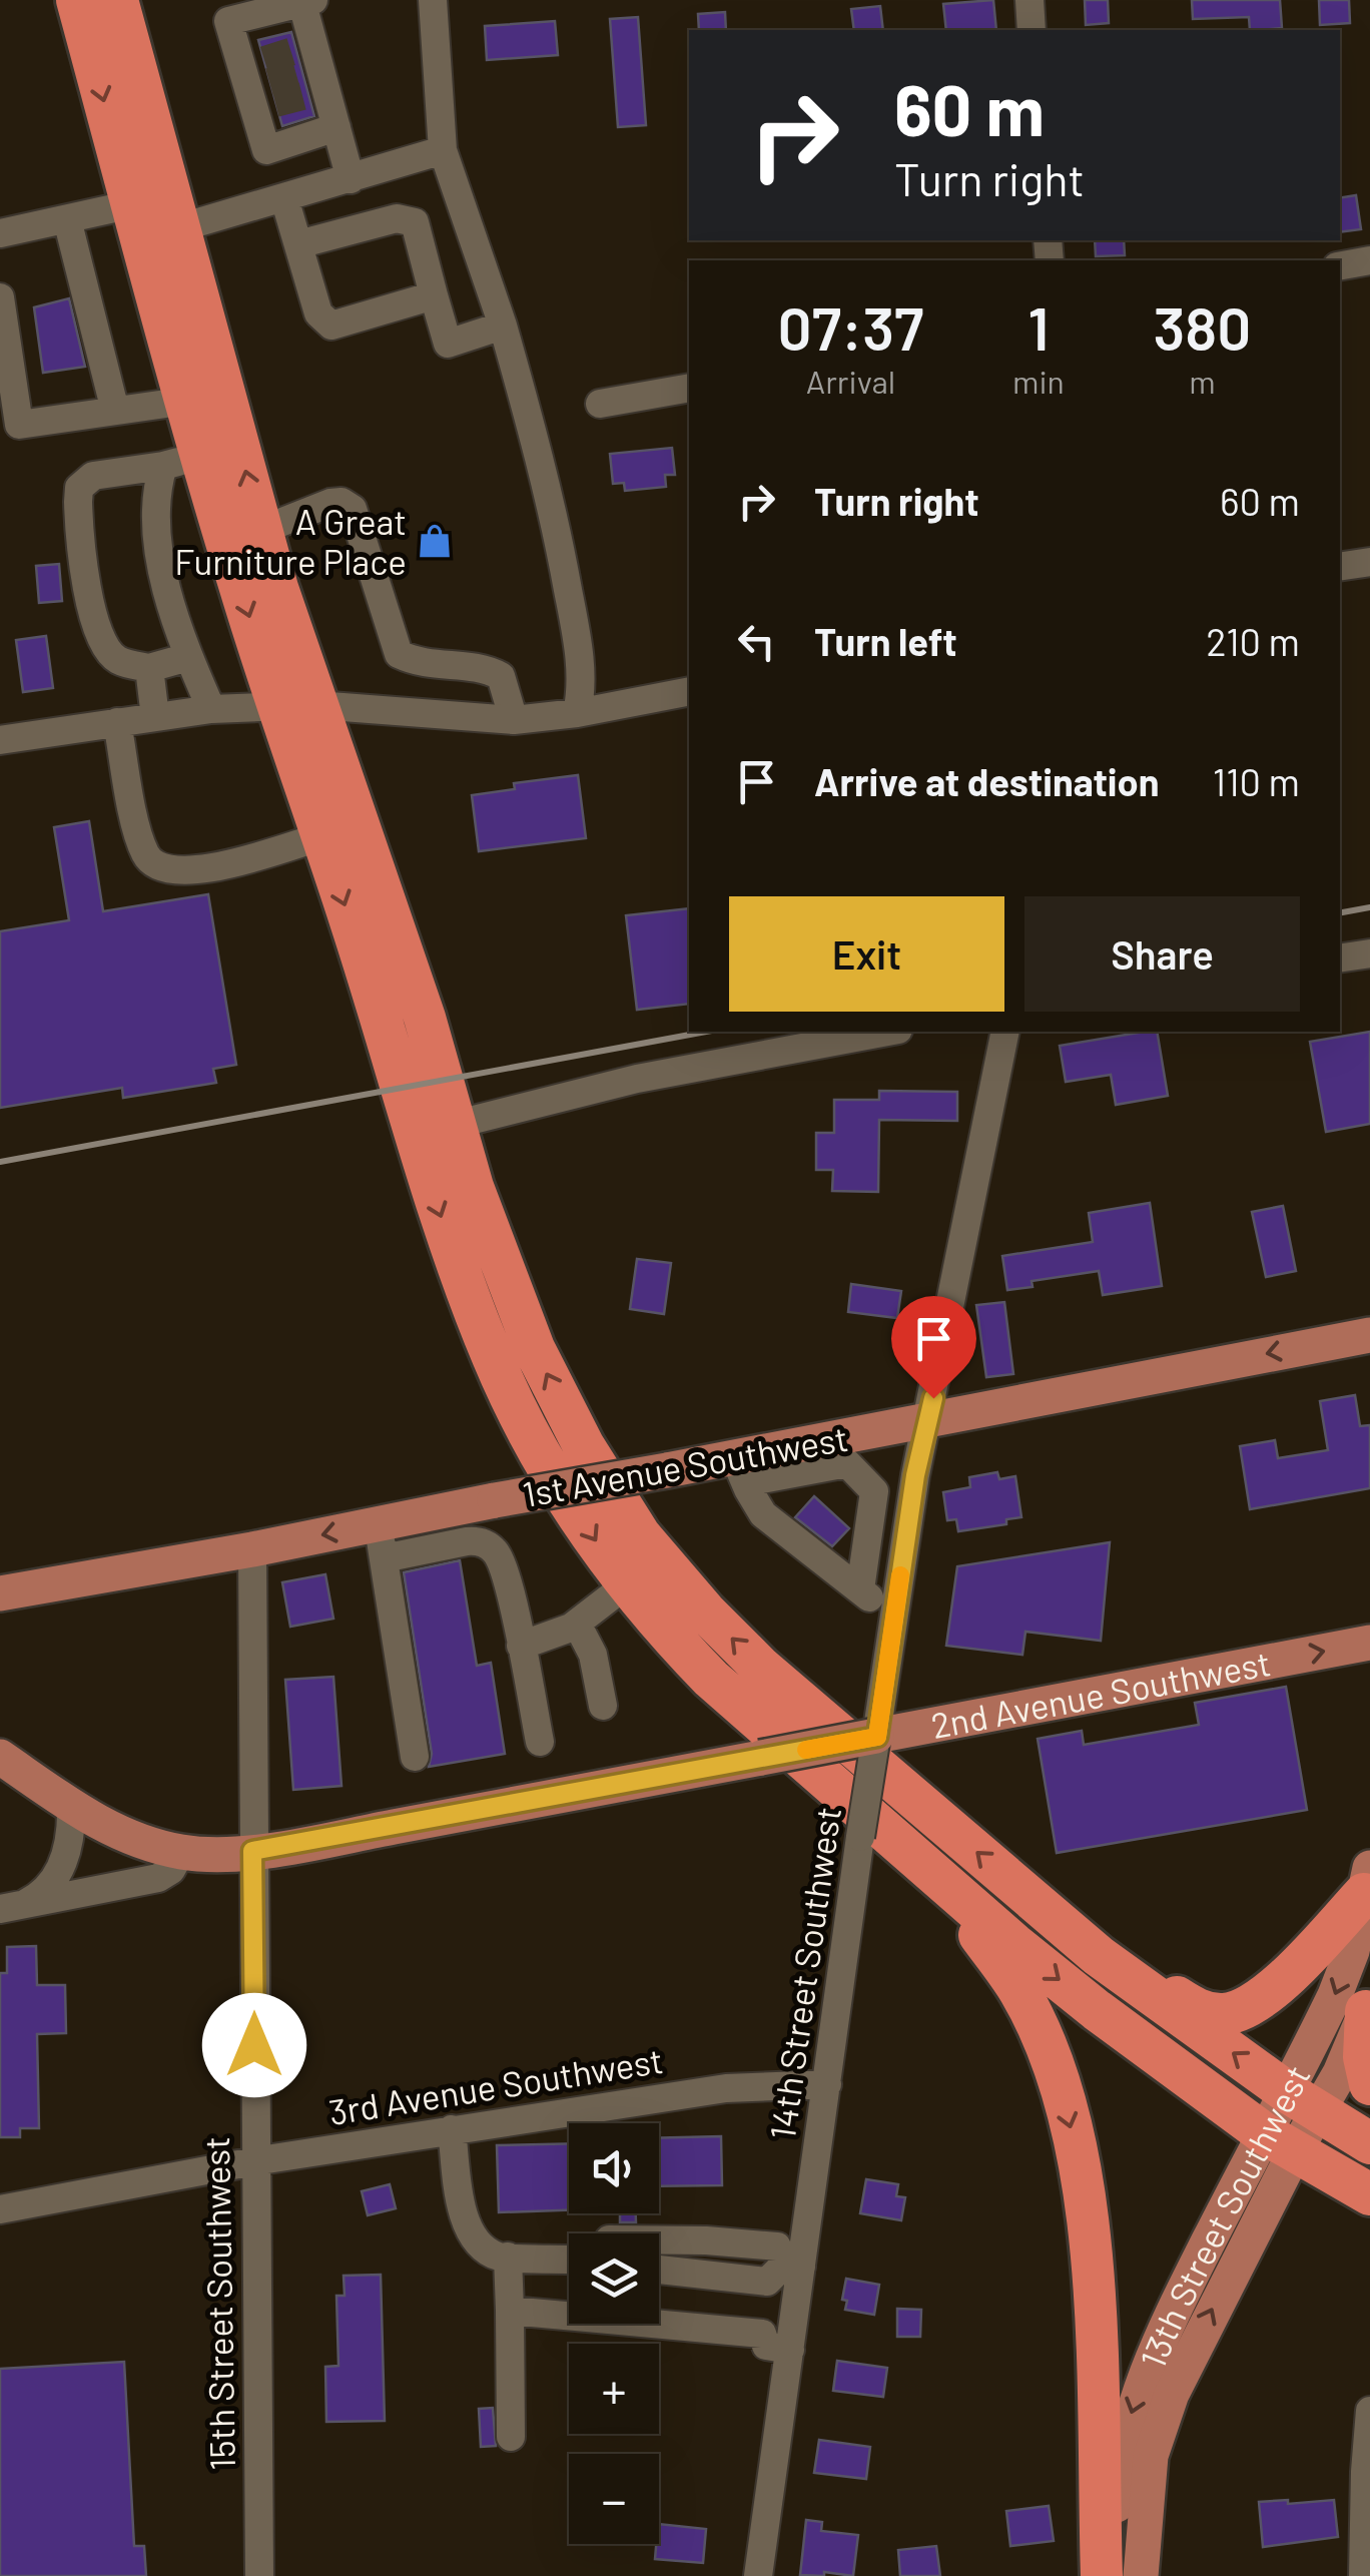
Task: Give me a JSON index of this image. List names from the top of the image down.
{
  "streets": {
    "main road": ["1st Avenue Southwest", "2nd Avenue Southwest", "13th Street Southwest"],
    "street": ["14th Street Southwest", "3rd Avenue Southwest", "15th Street Southwest"]
  },
  "crossings": [
    ["1st Avenue Southwest", "14th Street Southwest"],
    ["1st Avenue Southwest", "15th Street Southwest"],
    ["2nd Avenue Southwest", "14th Street Southwest"],
    ["2nd Avenue Southwest", "15th Street Southwest"],
    ["14th Street Southwest", "3rd Avenue Southwest"],
    ["3rd Avenue Southwest", "15th Street Southwest"]
  ],
  "one_way": ["1st Avenue Southwest", "2nd Avenue Southwest"],
  "places": {
    "shop": ["A Great Furniture Place"]
  },
  "page": {
    "turn": ["60 m", "Turn right"],
    "eta": [
      "07:37",
      "Arrival",
      "1",
      "min",
      "380",
      "m"
    ],
    "list": [
      {
        "name": "Turn right",
        "value": "60 m"
      },
      {
        "name": "Turn left",
        "value": "210 m"
      },
      {
        "name": "Arrive at destination",
        "value": "110 m"
      }
    ],
    "buttons": ["Exit", "Share"],
    "map_buttons": ["+", "−"]
  }
}
